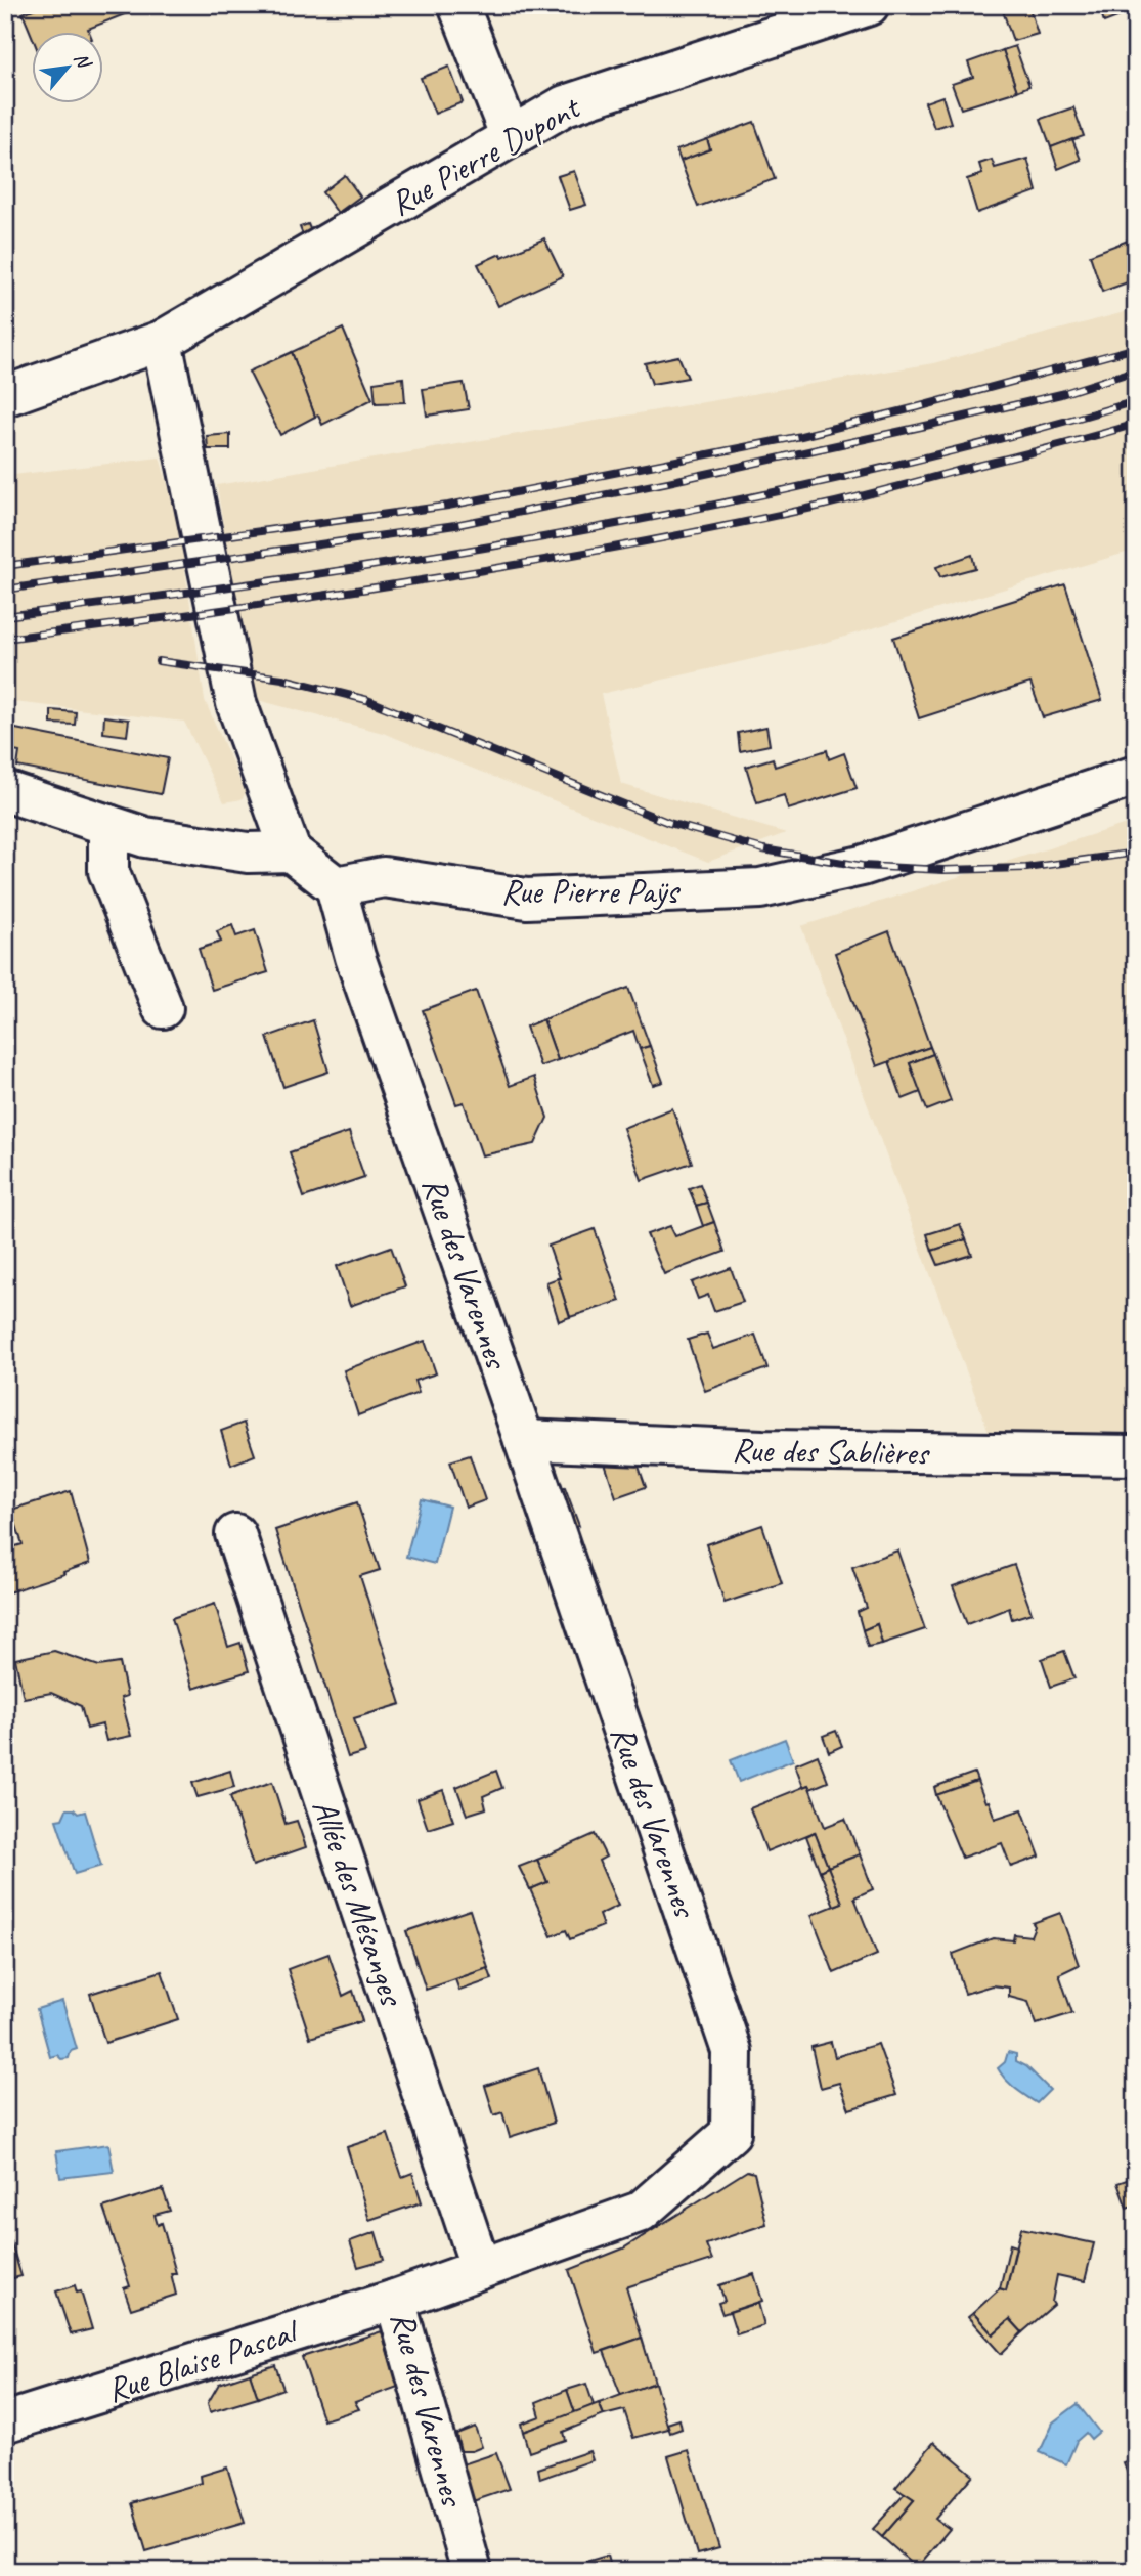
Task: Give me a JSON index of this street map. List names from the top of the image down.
{
  "streets": {
    "street": [
      "Rue Pierre Dupont",
      "Rue Pierre Paÿs",
      "Rue des Varennes",
      "Rue des Sablières",
      "Allée des Mésanges",
      "Rue Blaise Pascal"
    ]
  },
  "crossings": [
    ["Rue Pierre Paÿs", "Rue des Varennes"],
    ["Rue des Varennes", "Rue des Sablières"],
    ["Rue des Varennes", "Allée des Mésanges"],
    ["Rue des Varennes", "Rue Blaise Pascal"]
  ],
  "north": "top right"
}
